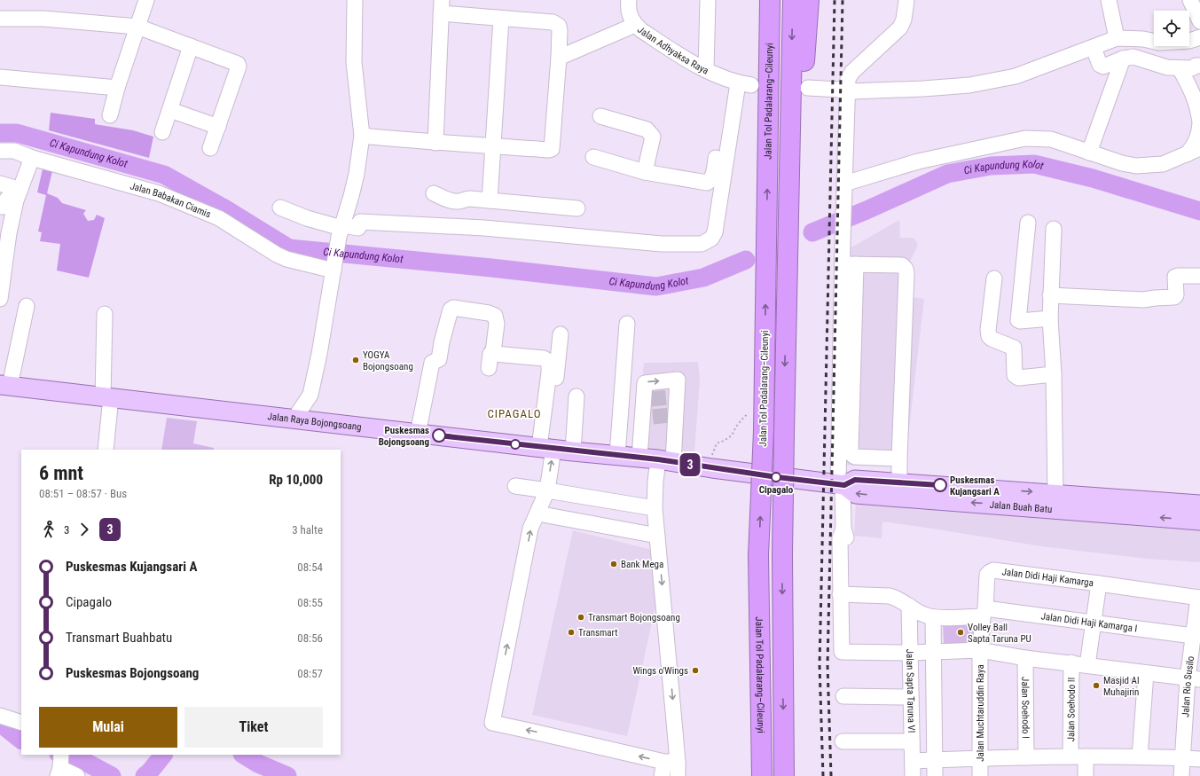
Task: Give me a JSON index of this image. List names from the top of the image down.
{
  "streets": {
    "highway": ["Jalan Tol Padalarang–Cileunyi"],
    "main road": ["Jalan Raya Bojongsoang", "Jalan Buah Batu"],
    "street": [
      "Jalan Adhyaksa Raya",
      "Jalan Babakan Ciamis",
      "Jalan Didi Haji Kamarga",
      "Jalan Didi Haji Kamarga I",
      "Jalan Rio Susilo",
      "Jalan Sapta Taruna VI",
      "Jalan Soehodo I",
      "Jalan Soehodo II",
      "Jalan Muchtaruddin Raya"
    ]
  },
  "crossings": [
    ["Jalan Raya Bojongsoang", "Jalan Buah Batu"],
    ["Jalan Didi Haji Kamarga", "Jalan Didi Haji Kamarga I"],
    ["Jalan Didi Haji Kamarga", "Jalan Rio Susilo"],
    ["Jalan Didi Haji Kamarga", "Jalan Muchtaruddin Raya"],
    ["Jalan Didi Haji Kamarga I", "Jalan Rio Susilo"],
    ["Jalan Didi Haji Kamarga I", "Jalan Muchtaruddin Raya"]
  ],
  "districts": ["CIPAGALO"],
  "water": ["Ci Kapundung Kolot"],
  "places": [
    "YOGYA Bojongsoang",
    "Puskesmas Bojongsoang",
    "Cipagalo",
    "Puskesmas Kujangsari A",
    "Bank Mega",
    "Transmart Bojongsoang",
    "Transmart",
    "Volley Ball Sapta Taruna PU",
    "Wings o'Wings",
    "Masjid Al Muhajirin"
  ],
  "lines": ["bus line 3"],
  "page": {
    "on_map": "3",
    "heading": ["6 mnt", "08:51 – 08:57 · Bus", "Rp 10,000"],
    "legs": ["3", "3", "3 halte"],
    "list": [
      {
        "name": "Puskesmas Kujangsari A",
        "value": "08:54"
      },
      {
        "name": "Cipagalo",
        "value": "08:55"
      },
      {
        "name": "Transmart Buahbatu",
        "value": "08:56"
      },
      {
        "name": "Puskesmas Bojongsoang",
        "value": "08:57"
      }
    ],
    "buttons": ["Mulai", "Tiket"]
  }
}
